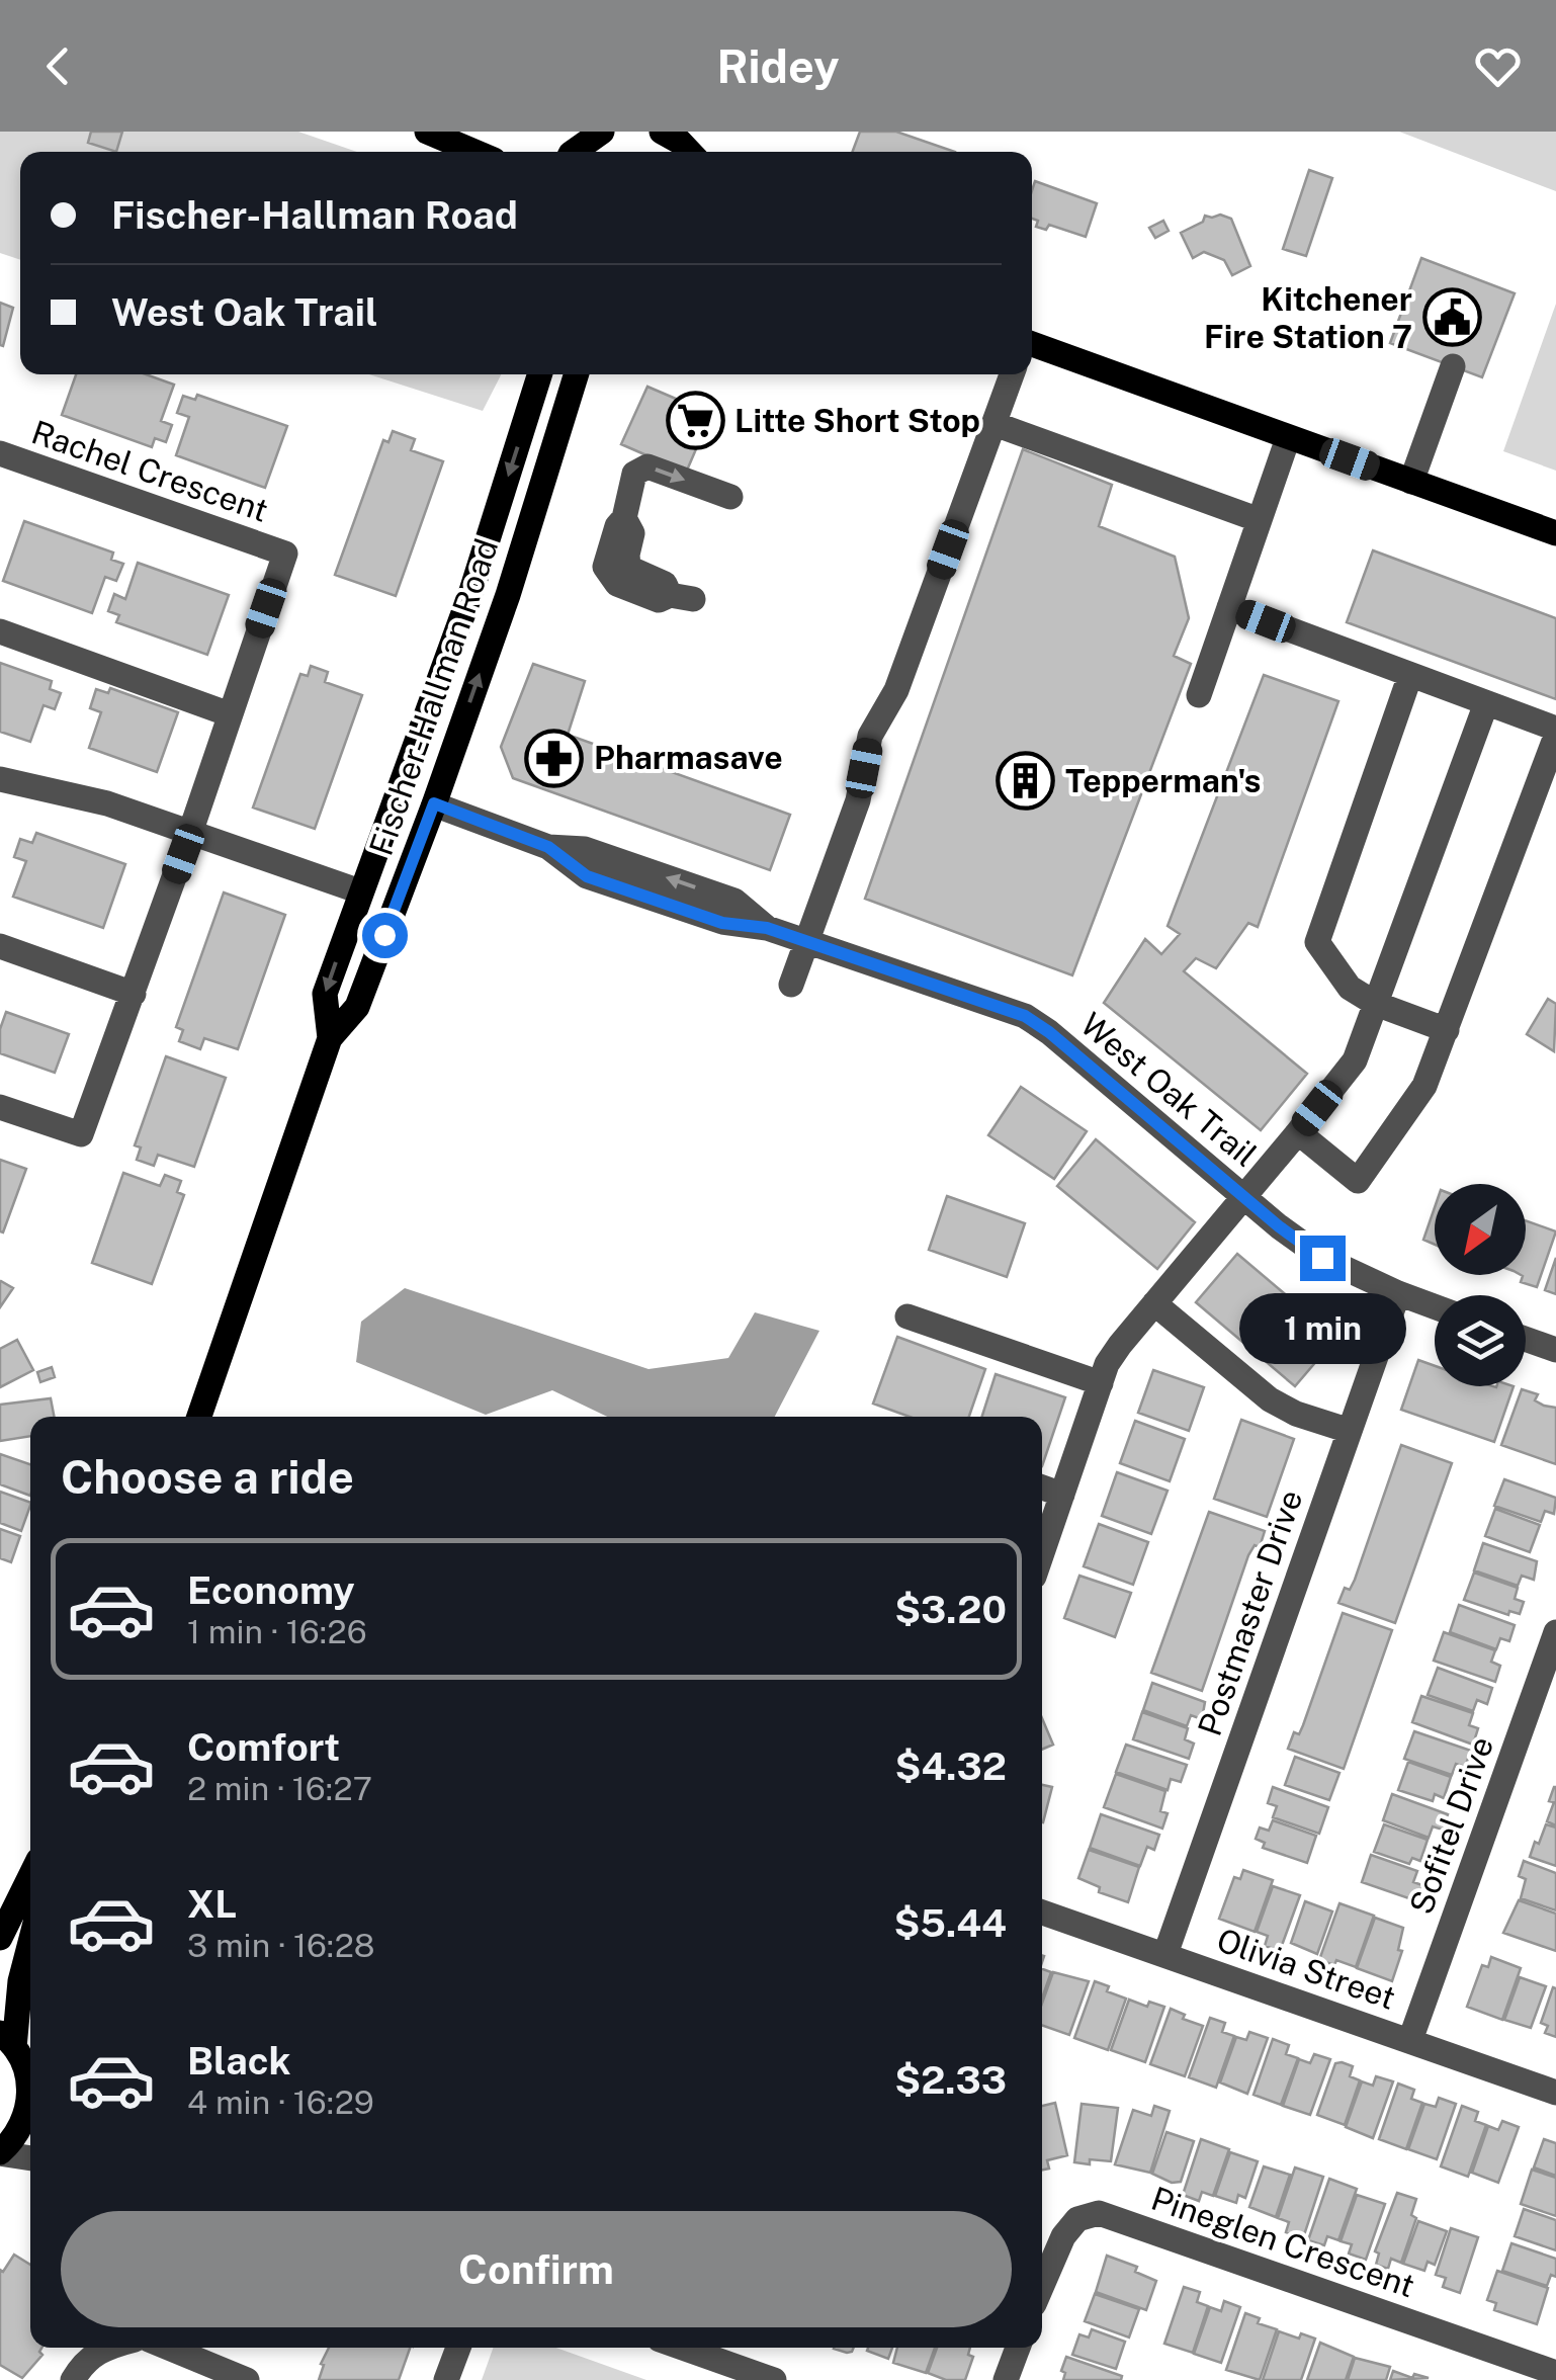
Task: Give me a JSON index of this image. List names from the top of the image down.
{
  "streets": {
    "main road": ["Fischer-Hallman Road"],
    "street": [
      "Rachel Crescent",
      "West Oak Trail",
      "Postmaster Drive",
      "Sofitel Drive",
      "Olivia Street",
      "Pineglen Crescent"
    ]
  },
  "crossings": [
    ["Fischer-Hallman Road", "West Oak Trail"],
    ["West Oak Trail", "Postmaster Drive"],
    ["Postmaster Drive", "Olivia Street"],
    ["Sofitel Drive", "Olivia Street"]
  ],
  "places": {
    "public building": ["Kitchener Fire Station 7"],
    "supermarket": ["Litte Short Stop"],
    "pharmacy": ["Pharmasave"],
    "building": ["Tepperman's"]
  },
  "north": "bottom left",
  "page": {
    "header": "Ridey",
    "banner": ["Fischer-Hallman Road", "West Oak Trail"],
    "bubble": "1 min",
    "heading": "Choose a ride",
    "list": [
      {
        "name": "Economy",
        "note": "1 min · 16:26",
        "value": "$3.20"
      },
      {
        "name": "Comfort",
        "note": "2 min · 16:27",
        "value": "$4.32"
      },
      {
        "name": "XL",
        "note": "3 min · 16:28",
        "value": "$5.44"
      },
      {
        "name": "Black",
        "note": "4 min · 16:29",
        "value": "$2.33"
      }
    ],
    "buttons": "Confirm"
  }
}
